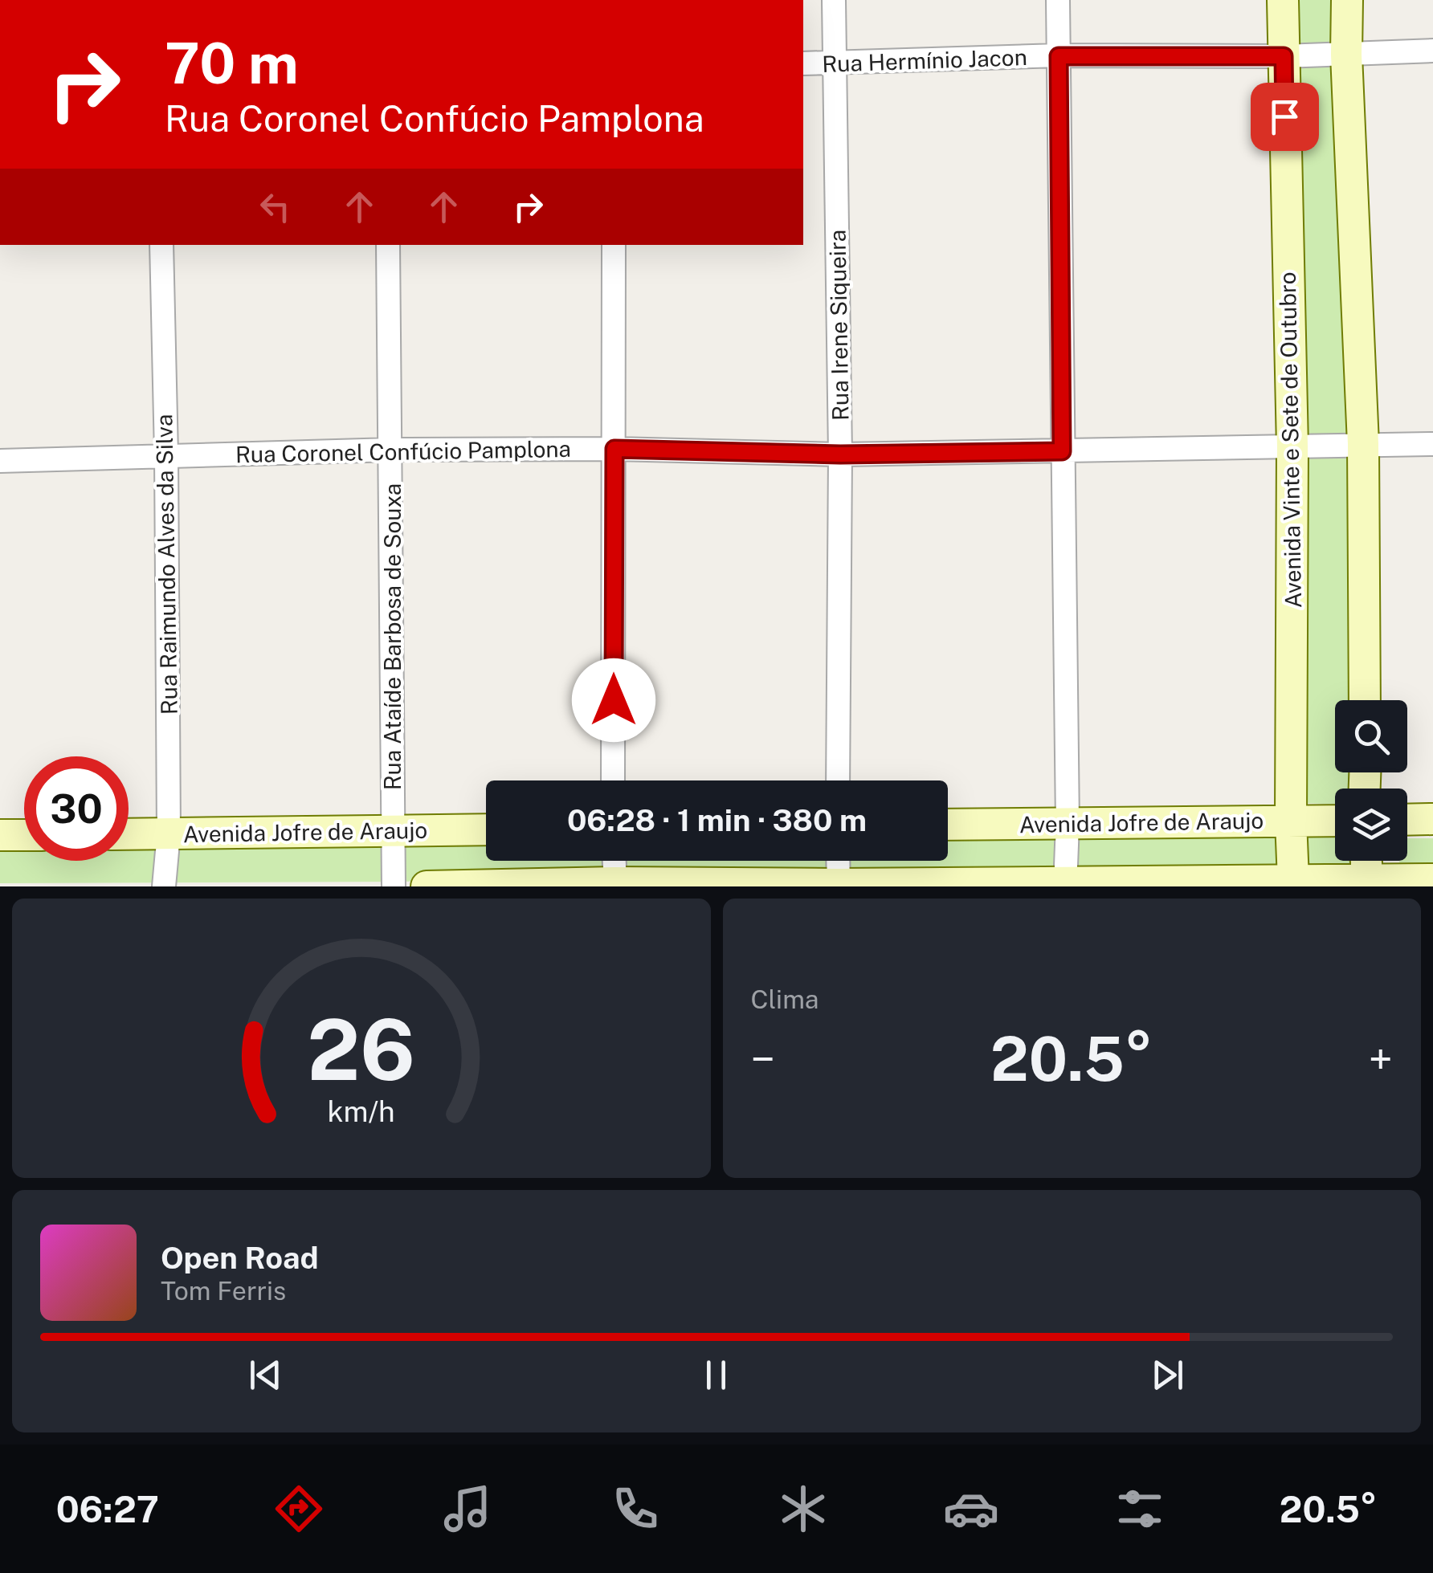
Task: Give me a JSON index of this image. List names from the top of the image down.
{
  "streets": {
    "main road": ["Avenida Vinte e Sete de Outubro", "Avenida Jofre de Araujo"],
    "street": [
      "Rua Hermínio Jacon",
      "Rua Irene Siqueira",
      "Rua Coronel Confúcio Pamplona",
      "Rua Raimundo Alves da Silva",
      "Rua Ataíde Barbosa de Souxa"
    ]
  },
  "crossings": [
    ["Rua Hermínio Jacon", "Rua Irene Siqueira"],
    ["Rua Hermínio Jacon", "Avenida Vinte e Sete de Outubro"],
    ["Rua Irene Siqueira", "Rua Coronel Confúcio Pamplona"],
    ["Avenida Vinte e Sete de Outubro", "Rua Coronel Confúcio Pamplona"],
    ["Avenida Vinte e Sete de Outubro", "Avenida Jofre de Araujo"],
    ["Rua Coronel Confúcio Pamplona", "Rua Raimundo Alves da Silva"],
    ["Rua Coronel Confúcio Pamplona", "Rua Ataíde Barbosa de Souxa"],
    ["Rua Raimundo Alves da Silva", "Avenida Jofre de Araujo"],
    ["Rua Ataíde Barbosa de Souxa", "Avenida Jofre de Araujo"]
  ],
  "page": {
    "turn": ["70 m", "Rua Coronel Confúcio Pamplona"],
    "limit": "30",
    "trip": "06:28 · 1 min · 380 m",
    "tile": "Clima",
    "heat": ["−", "20.5°", "+"],
    "song": ["Open Road", "Tom Ferris"],
    "tabs": ["06:27", "20.5°"],
    "gauge": ["26", "km/h"]
  }
}
